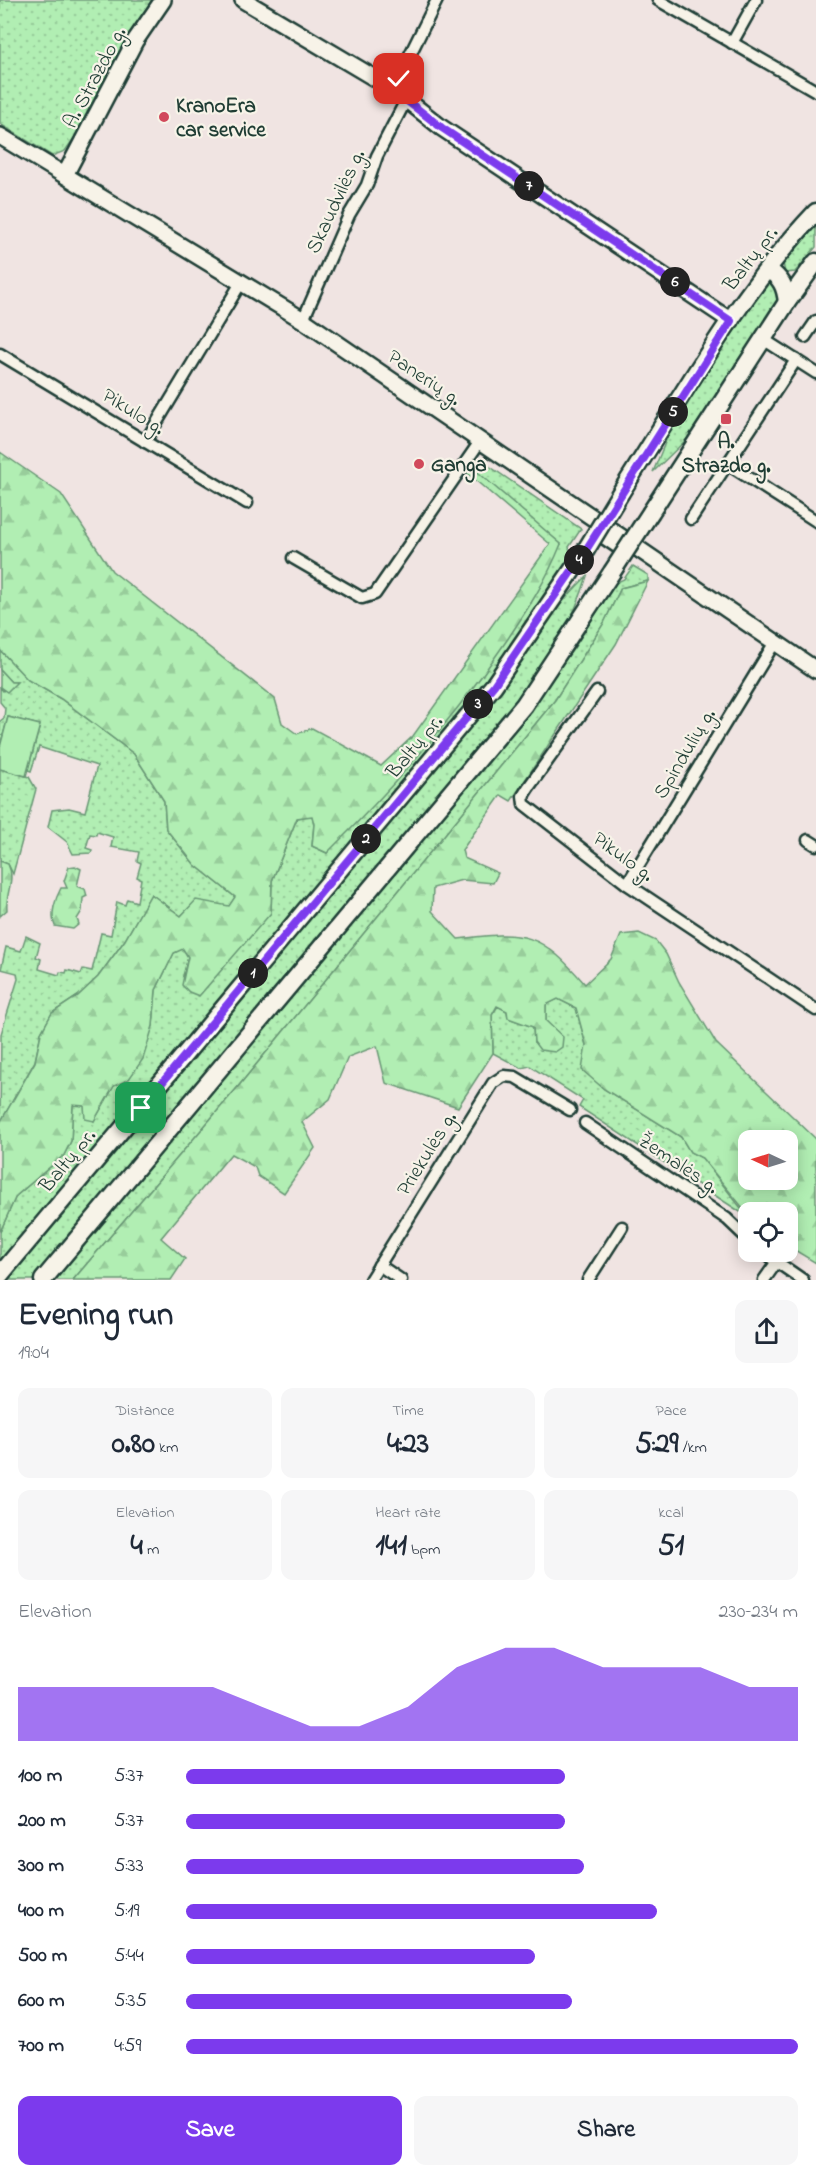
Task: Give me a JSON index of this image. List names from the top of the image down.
{
  "streets": {
    "main road": ["A. Strazdo g.", "Baltų pr.", "Panerių g."],
    "street": [
      "Skaudvilės g.",
      "Pikulo g.",
      "Spindulių g.",
      "Priekulės g.",
      "Žemalės g."
    ]
  },
  "crossings": [
    ["A. Strazdo g.", "Panerių g."],
    ["Skaudvilės g.", "Panerių g."],
    ["Panerių g.", "Spindulių g."],
    ["Pikulo g.", "Spindulių g."]
  ],
  "places": {
    "other": ["KranoEra car service", "Ganga"],
    "transit": ["A. Strazdo g."]
  },
  "north": "left",
  "page": {
    "pins": [
      "7",
      "6",
      "5",
      "4",
      "3",
      "2",
      "1"
    ],
    "heading": ["Evening run", "19:04"],
    "stats": [
      ["Distance", "0.80 km"],
      ["Time", "4:23"],
      ["Pace", "5:29 /km"],
      ["Elevation", "4 m"],
      ["Heart rate", "141 bpm"],
      ["kcal", "51"]
    ],
    "chart": ["Elevation", "230–234 m"],
    "list": [
      {
        "name": "100 m",
        "note": "5:37"
      },
      {
        "name": "200 m",
        "note": "5:37"
      },
      {
        "name": "300 m",
        "note": "5:33"
      },
      {
        "name": "400 m",
        "note": "5:19"
      },
      {
        "name": "500 m",
        "note": "5:44"
      },
      {
        "name": "600 m",
        "note": "5:35"
      },
      {
        "name": "700 m",
        "note": "4:59"
      }
    ],
    "buttons": ["Save", "Share"]
  }
}
